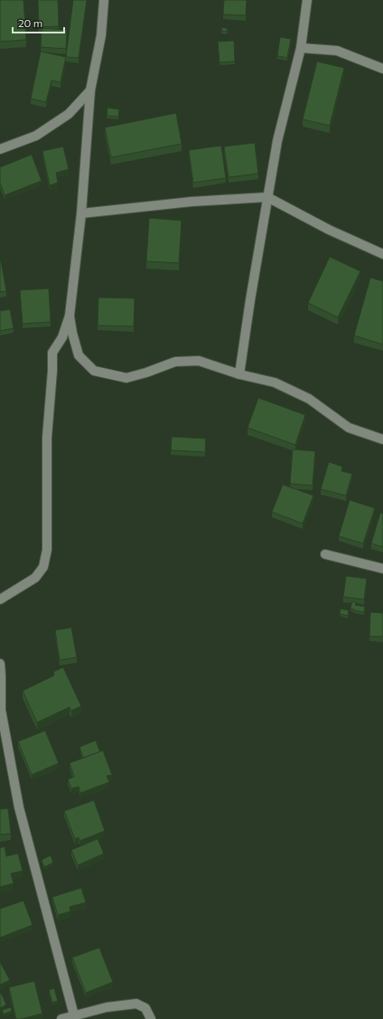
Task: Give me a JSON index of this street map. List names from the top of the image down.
{
  "scale_bar": "20 m"
}
